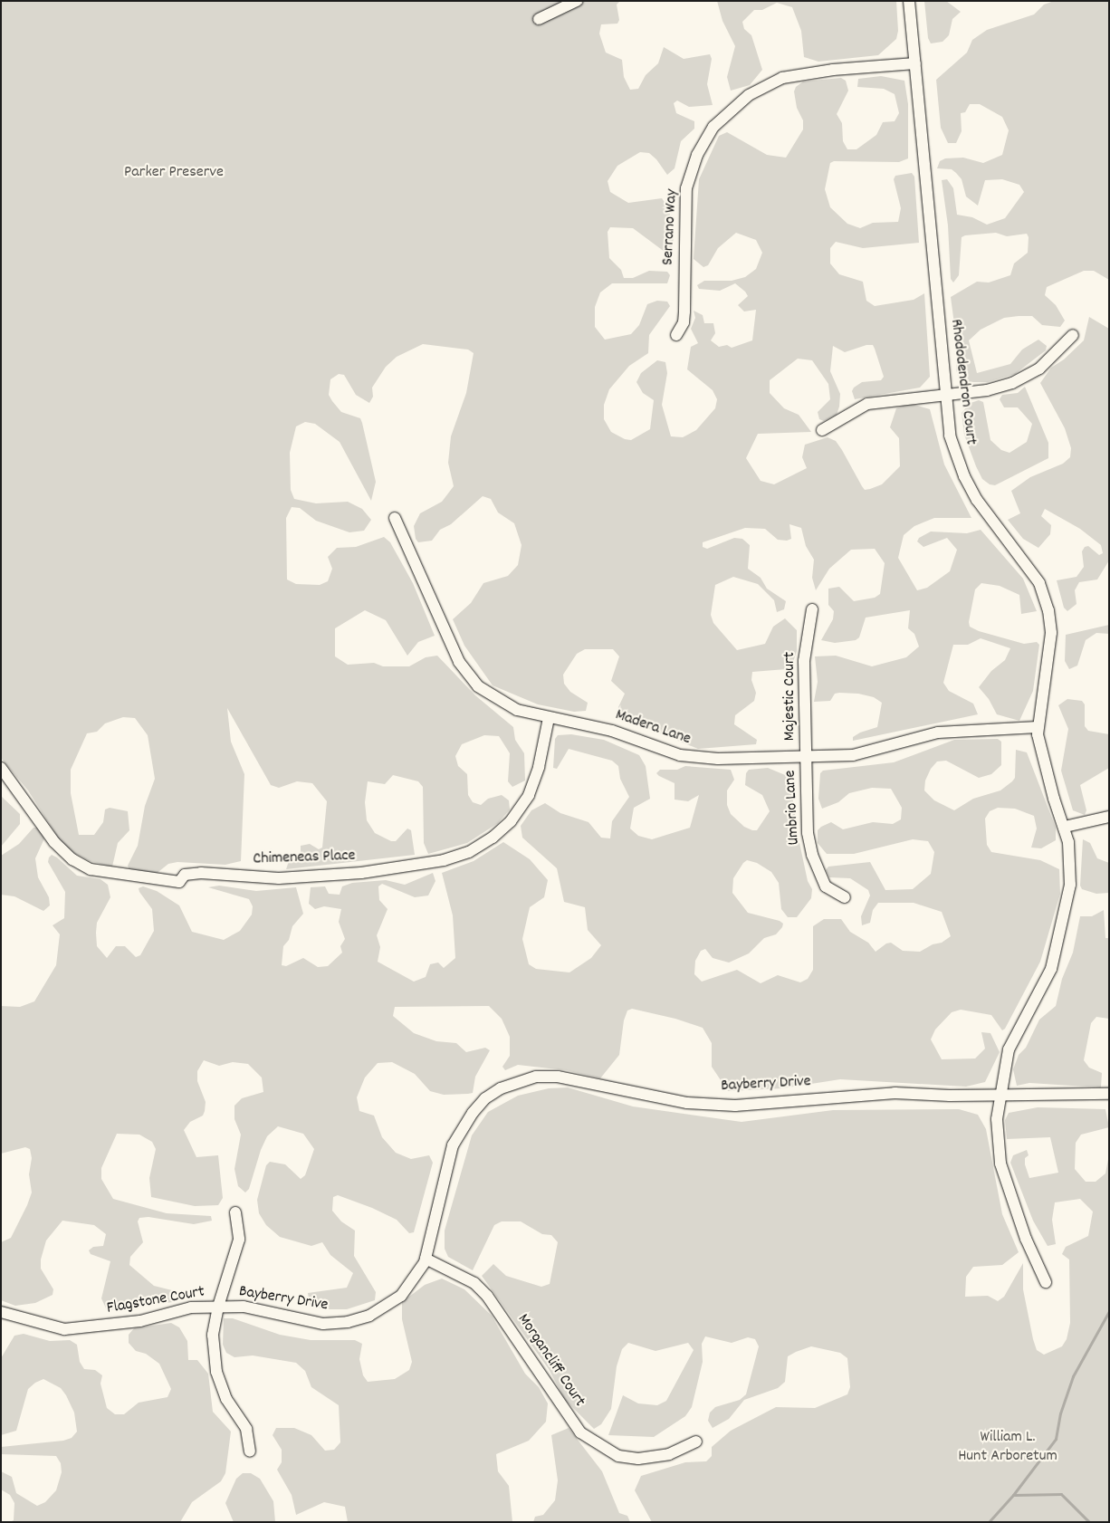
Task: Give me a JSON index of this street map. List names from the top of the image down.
{
  "streets": {
    "street": [
      "Serrano Way",
      "Rhododendron Court",
      "Majestic Court",
      "Madera Lane",
      "Umbrio Lane",
      "Chimeneas Place",
      "Bayberry Drive",
      "Flagstone Court",
      "Morgancliff Court"
    ]
  },
  "crossings": [
    ["Serrano Way", "Rhododendron Court"],
    ["Rhododendron Court", "Madera Lane"],
    ["Rhododendron Court", "Bayberry Drive"],
    ["Majestic Court", "Madera Lane"],
    ["Majestic Court", "Umbrio Lane"],
    ["Madera Lane", "Umbrio Lane"],
    ["Madera Lane", "Chimeneas Place"],
    ["Bayberry Drive", "Flagstone Court"],
    ["Bayberry Drive", "Morgancliff Court"]
  ],
  "parks": ["Parker Preserve", "William L. Hunt Arboretum"]
}
